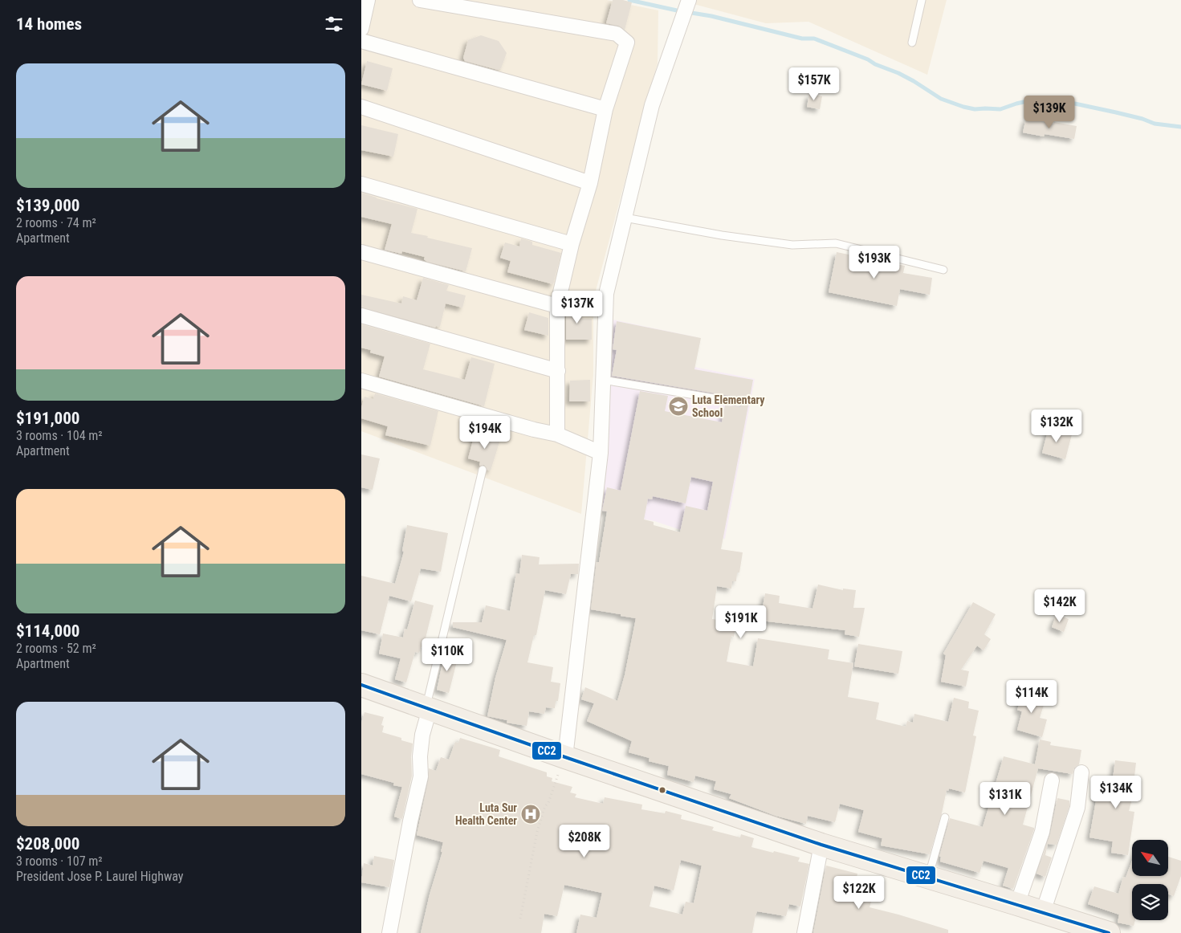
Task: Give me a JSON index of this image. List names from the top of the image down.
{
  "places": {
    "school or university": ["Luta Elementary School"],
    "hospital": ["Luta Sur Health Center"]
  },
  "lines": ["transit line CC2"],
  "north": "top left",
  "page": {
    "heading": "14 homes",
    "list": [
      {
        "name": "$139,000",
        "note": "2 rooms · 74 m² · Apartment"
      },
      {
        "name": "$191,000",
        "note": "3 rooms · 104 m² · Apartment"
      },
      {
        "name": "$114,000",
        "note": "2 rooms · 52 m² · Apartment"
      },
      {
        "name": "$208,000",
        "note": "3 rooms · 107 m² · President Jose P. Laurel Highway"
      }
    ],
    "price": [
      "$157K",
      "$139K",
      "$193K",
      "$137K",
      "$132K",
      "$194K",
      "$142K",
      "$191K",
      "$110K",
      "$114K",
      "$134K",
      "$131K",
      "$208K",
      "$122K"
    ]
  }
}
